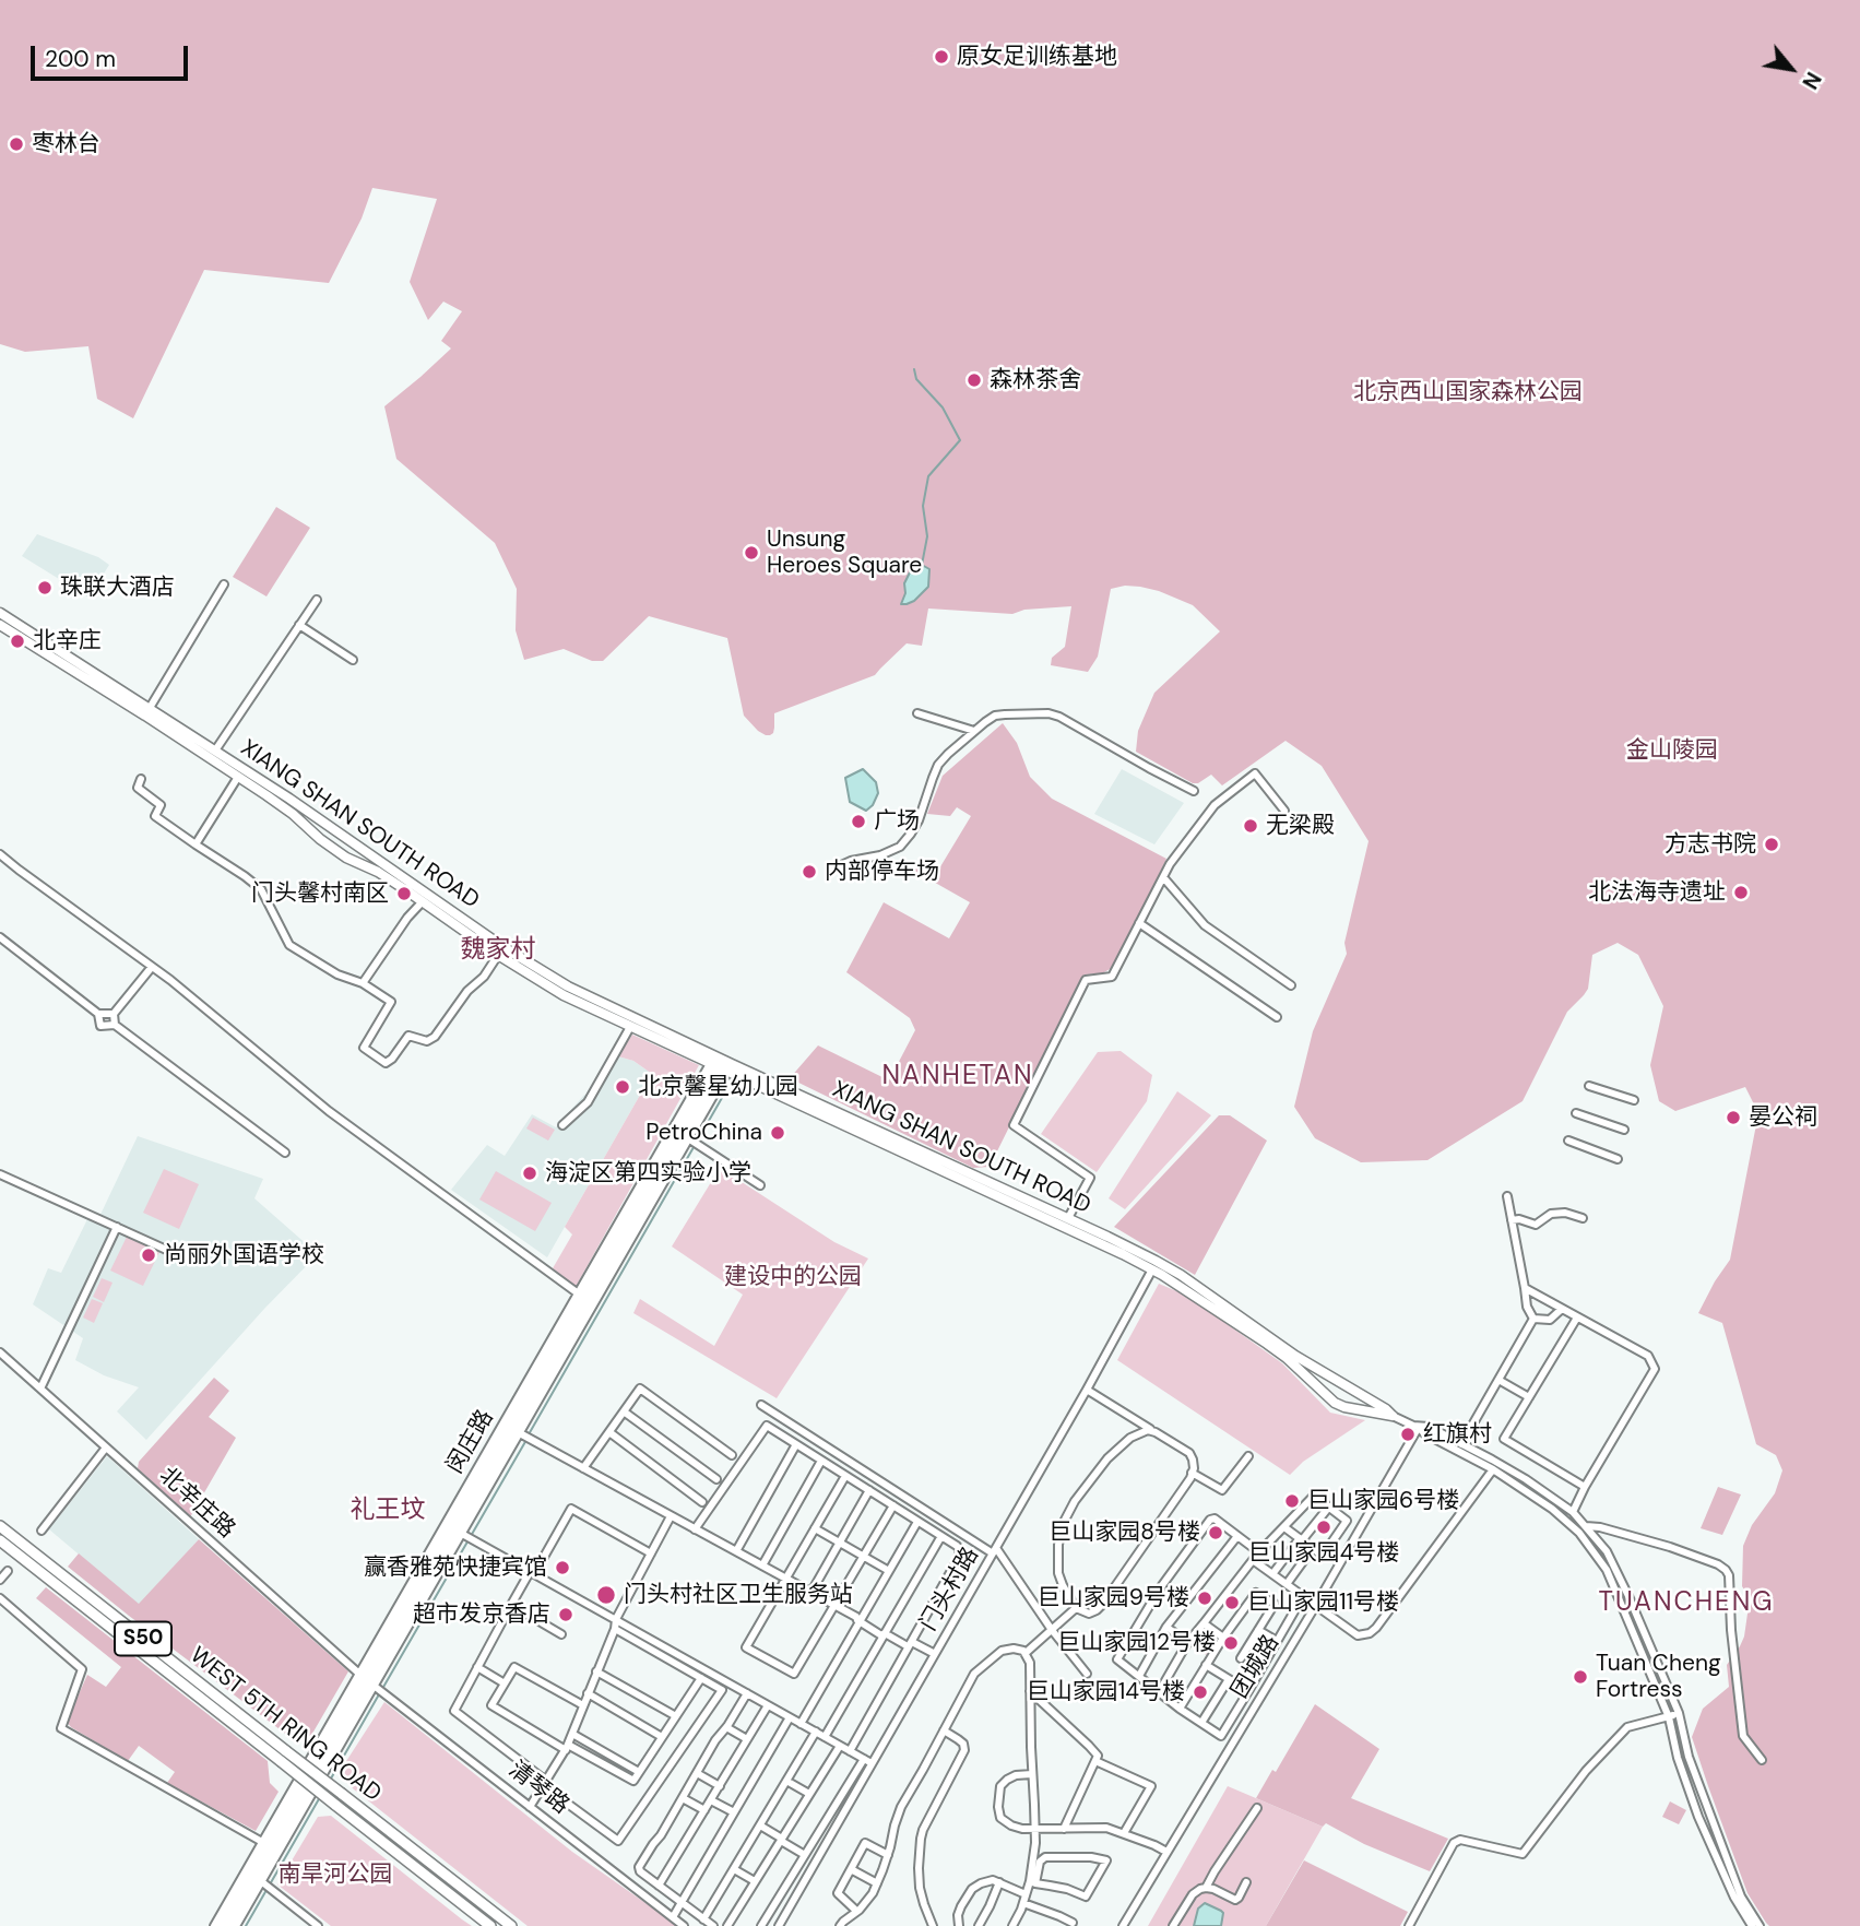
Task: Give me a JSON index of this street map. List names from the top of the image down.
{
  "streets": {
    "highway": ["S50", "WEST 5TH RING ROAD"],
    "main road": ["XIANG SHAN SOUTH ROAD", "闵庄路"],
    "street": [
      "北辛庄路",
      "门头村路",
      "团城路",
      "清琴路"
    ]
  },
  "crossings": [
    ["XIANG SHAN SOUTH ROAD", "闵庄路"],
    ["XIANG SHAN SOUTH ROAD", "门头村路"],
    ["XIANG SHAN SOUTH ROAD", "团城路"],
    ["闵庄路", "北辛庄路"],
    ["闵庄路", "清琴路"],
    ["北辛庄路", "清琴路"]
  ],
  "districts": [
    "魏家村",
    "NANHETAN",
    "礼王坟",
    "TUANCHENG"
  ],
  "parks": [
    "北京西山国家森林公园",
    "金山陵园",
    "建设中的公园",
    "南旱河公园"
  ],
  "places": [
    "原女足训练基地",
    "枣林台",
    "森林茶舍",
    "Unsung Heroes Square",
    "珠联大酒店",
    "北辛庄",
    "广场",
    "无梁殿",
    "方志书院",
    "内部停车场",
    "北法海寺遗址",
    "门头馨村南区",
    "北京馨星幼儿园",
    "晏公祠",
    "PetroChina",
    "海淀区第四实验小学",
    "尚丽外国语学校",
    "红旗村",
    "巨山家园6号楼",
    "巨山家园4号楼",
    "巨山家园8号楼",
    "赢香雅苑快捷宾馆",
    "门头村社区卫生服务站",
    "巨山家园9号楼",
    "巨山家园11号楼",
    "超市发京香店",
    "巨山家园12号楼",
    "Tuan Cheng Fortress",
    "巨山家园14号楼"
  ],
  "scale_bar": "200 m",
  "north": "bottom right"
}
